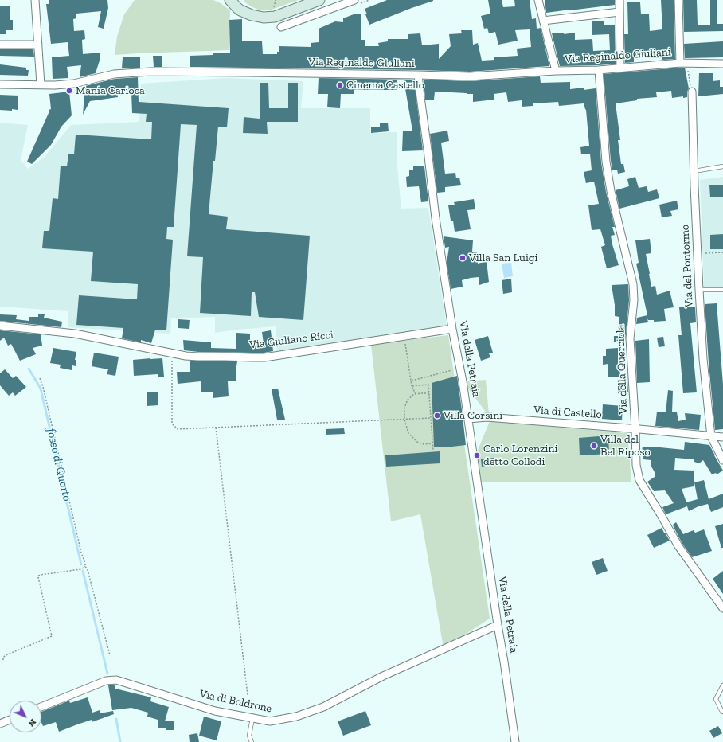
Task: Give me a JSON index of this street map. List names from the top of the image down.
{
  "streets": {
    "street": [
      "Via Reginaldo Giuliani",
      "Via del Pontormo",
      "Via Giuliano Ricci",
      "Via della Petraia",
      "Via della Querciola",
      "Via di Castello",
      "Via di Boldrone"
    ]
  },
  "crossings": [
    ["Via Reginaldo Giuliani", "Via della Petraia"],
    ["Via Reginaldo Giuliani", "Via della Querciola"],
    ["Via del Pontormo", "Via di Castello"],
    ["Via Giuliano Ricci", "Via della Petraia"],
    ["Via della Petraia", "Via di Castello"],
    ["Via della Petraia", "Via di Boldrone"],
    ["Via della Querciola", "Via di Castello"]
  ],
  "water": ["fosso di Quarto"],
  "places": [
    "Cinema Castello",
    "Mania Carioca",
    "Villa San Luigi",
    "Villa Corsini",
    "Villa del Bel Riposo",
    "Carlo Lorenzini detto Collodi"
  ],
  "north": "bottom right"
}
